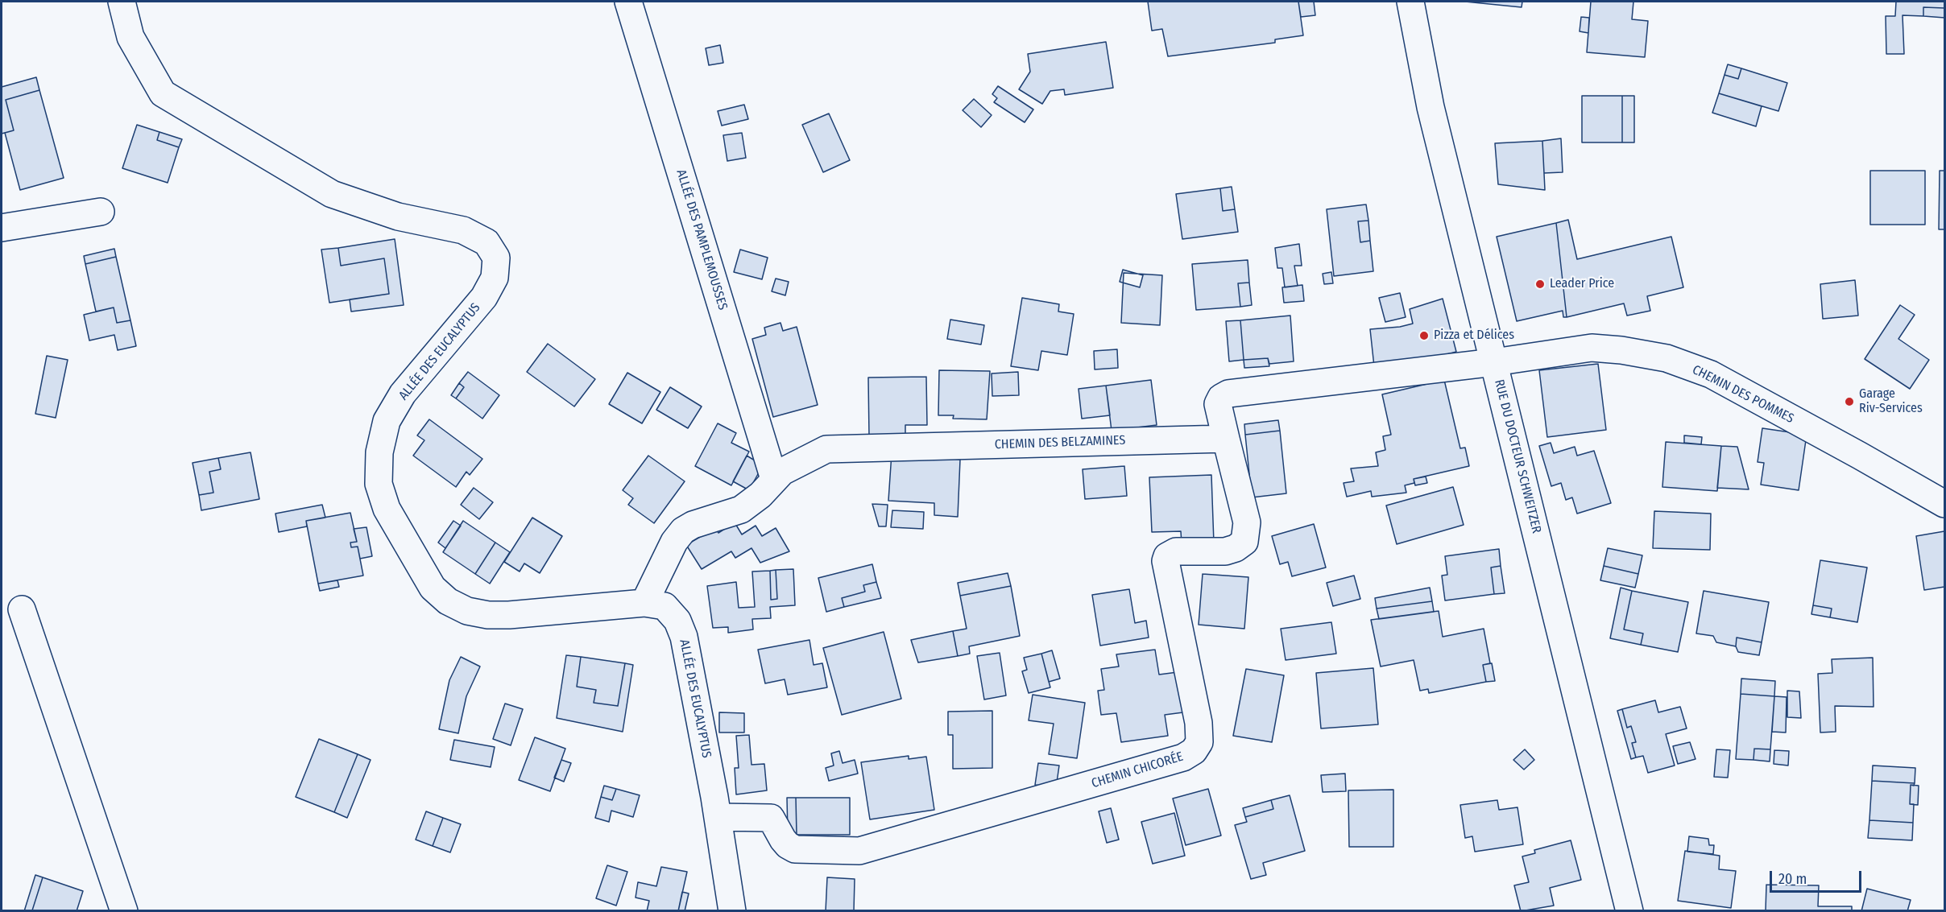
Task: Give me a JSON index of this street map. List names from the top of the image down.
{
  "streets": {
    "street": [
      "ALLÉE DES PAMPLEMOUSSES",
      "ALLÉE DES EUCALYPTUS",
      "CHEMIN DES POMMES",
      "CHEMIN DES BELZAMINES",
      "RUE DU DOCTEUR SCHWEITZER",
      "CHEMIN CHICORÉE"
    ]
  },
  "crossings": [
    ["ALLÉE DES PAMPLEMOUSSES", "CHEMIN DES BELZAMINES"],
    ["ALLÉE DES EUCALYPTUS", "CHEMIN DES BELZAMINES"],
    ["ALLÉE DES EUCALYPTUS", "CHEMIN CHICORÉE"],
    ["CHEMIN DES POMMES", "RUE DU DOCTEUR SCHWEITZER"],
    ["CHEMIN DES BELZAMINES", "CHEMIN CHICORÉE"]
  ],
  "places": ["Leader Price", "Pizza et Délices", "Garage Riv-Services"],
  "scale_bar": "20 m"
}
